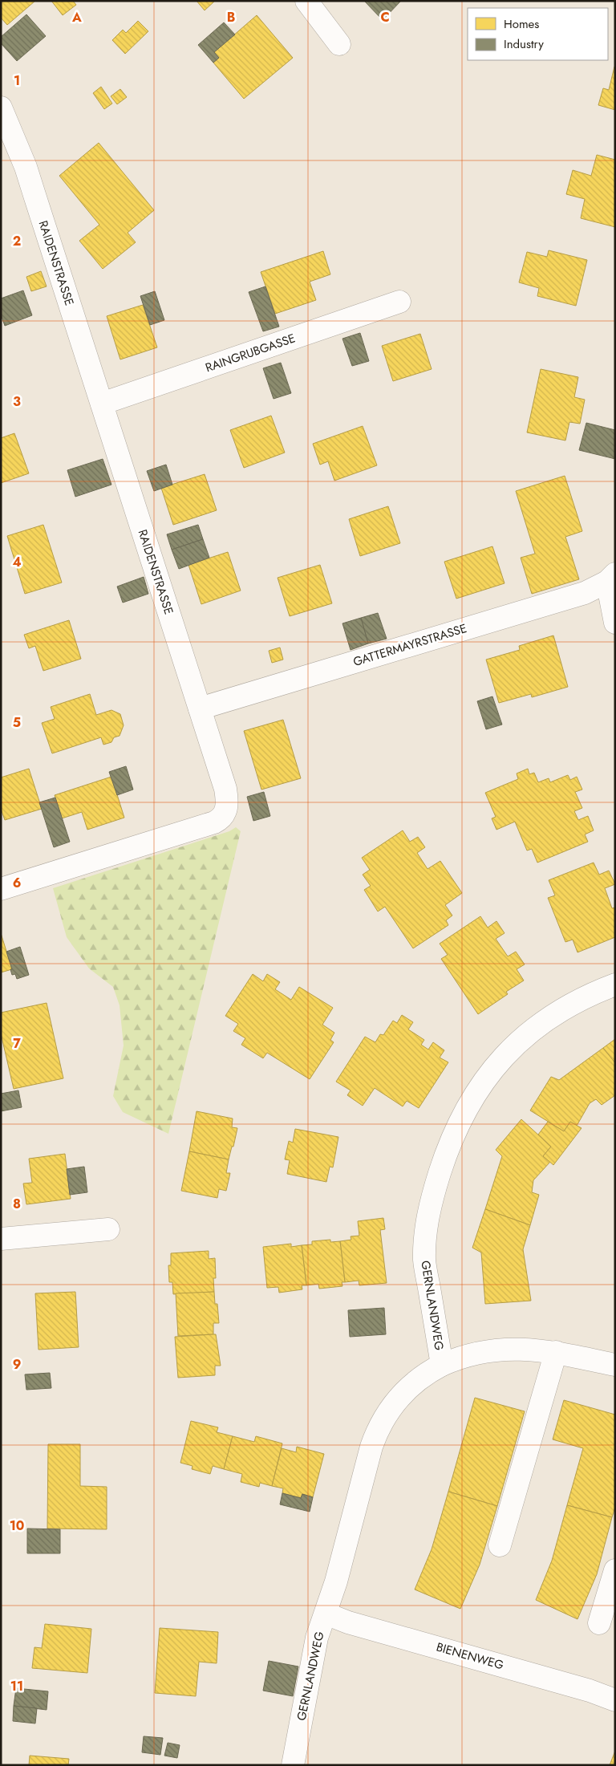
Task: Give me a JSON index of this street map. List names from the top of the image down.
{
  "streets": {
    "street": [
      "RAIDENSTRASSE",
      "RAINGRUBGASSE",
      "GATTERMAYRSTRASSE",
      "GERNLANDWEG",
      "BIENENWEG"
    ]
  },
  "crossings": [
    ["RAIDENSTRASSE", "RAINGRUBGASSE"],
    ["RAIDENSTRASSE", "GATTERMAYRSTRASSE"],
    ["GERNLANDWEG", "BIENENWEG"]
  ],
  "legend": ["Homes", "Industry"],
  "grid": {
    "columns": ["A", "B", "C"],
    "rows": [
      "1",
      "2",
      "3",
      "4",
      "5",
      "6",
      "7",
      "8",
      "9",
      "10",
      "11"
    ]
  }
}
